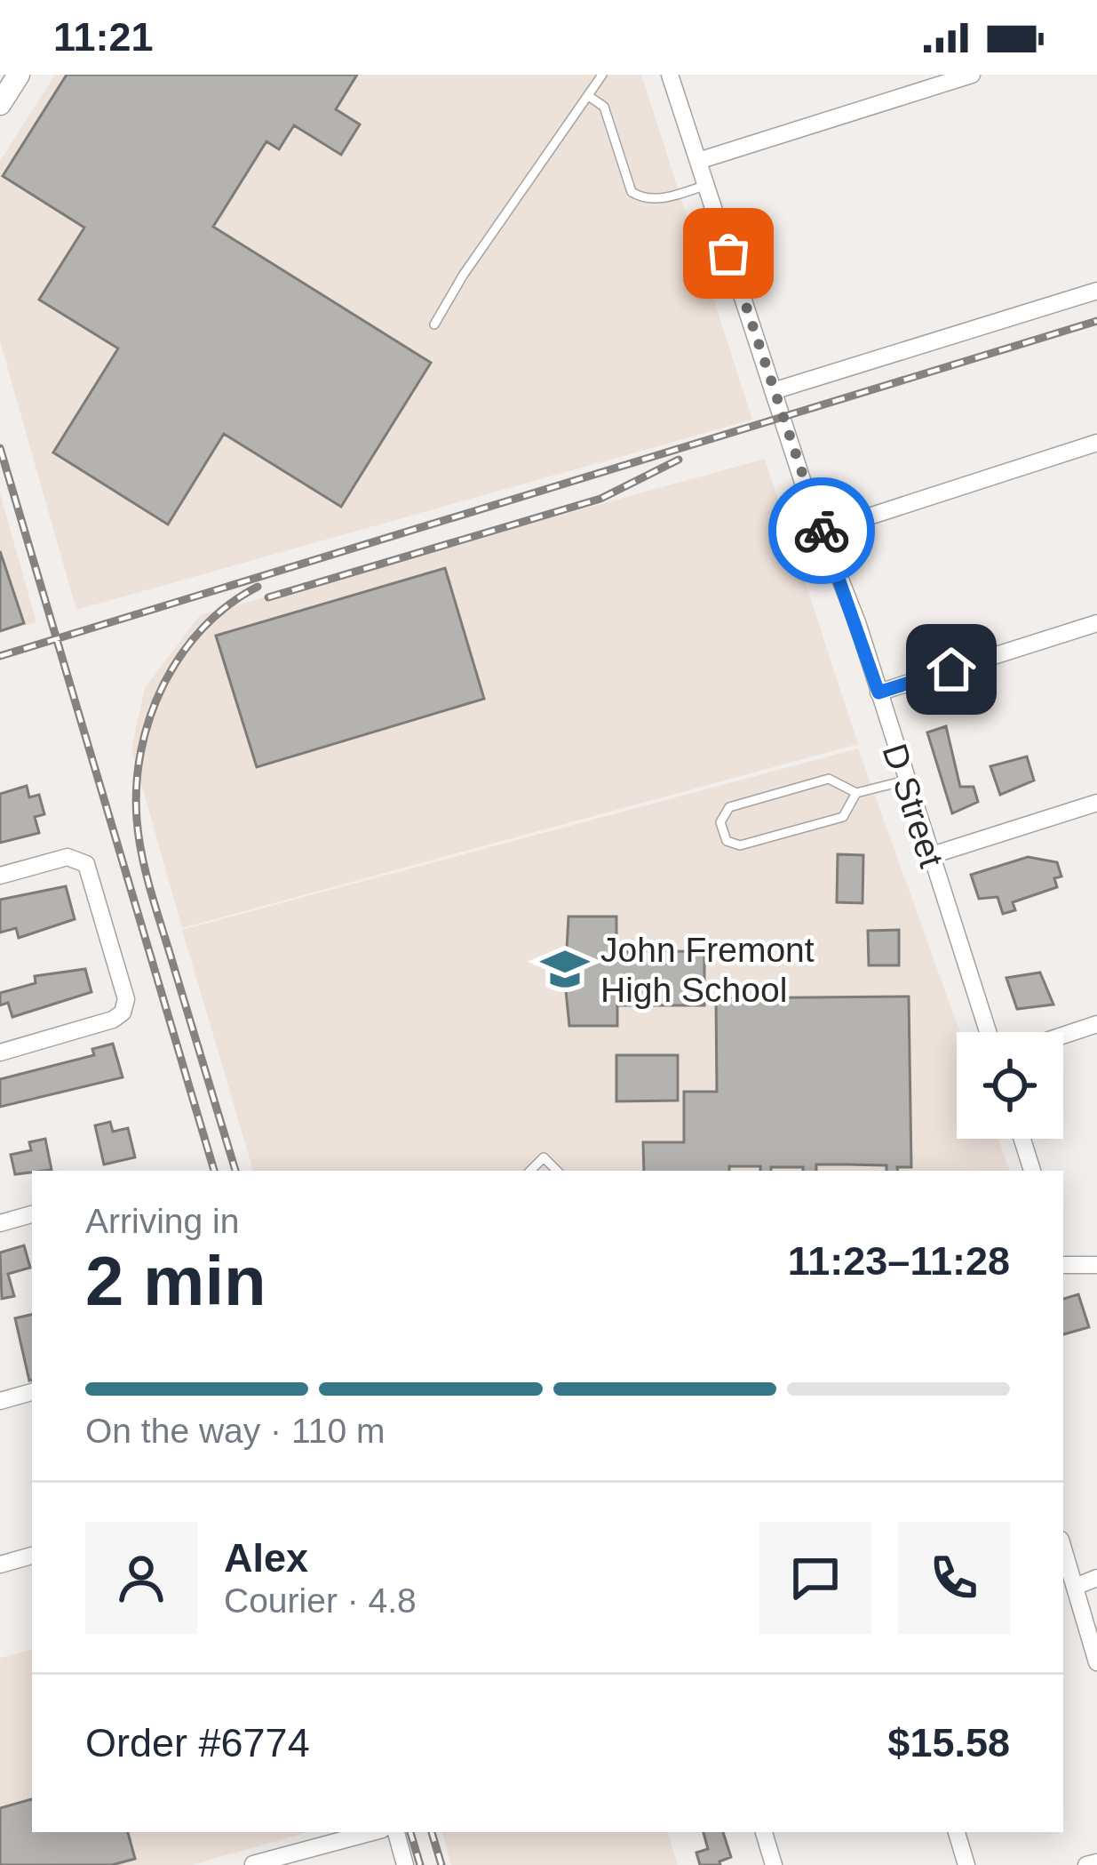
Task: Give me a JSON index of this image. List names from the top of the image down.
{
  "streets": {
    "street": ["D Street"]
  },
  "places": {
    "school or university": ["John Fremont High School"]
  },
  "page": {
    "status": "11:21",
    "heading": ["2 min", "Arriving in", "11:23–11:28"],
    "panel": [
      "Alex",
      "Courier · 4.8",
      "Order #6774",
      "$15.58"
    ],
    "bar": "On the way · 110 m"
  }
}
